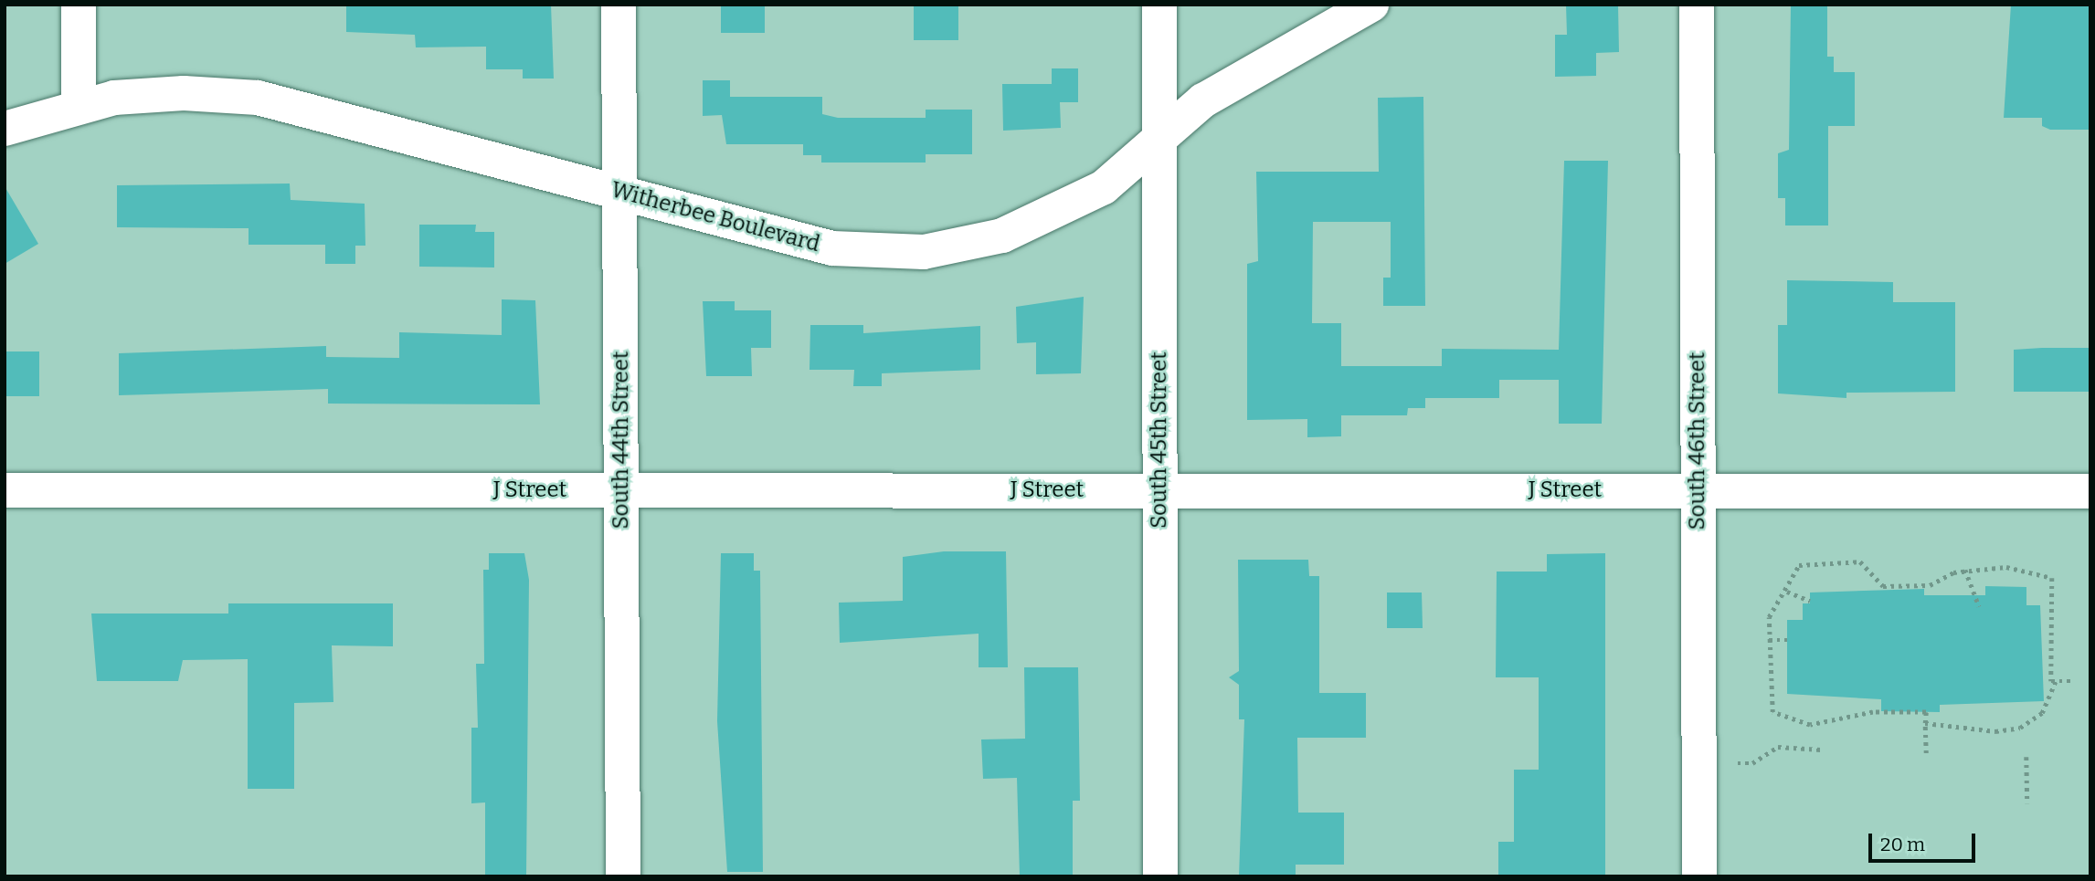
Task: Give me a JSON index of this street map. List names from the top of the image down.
{
  "streets": {
    "street": [
      "Witherbee Boulevard",
      "South 44th Street",
      "South 45th Street",
      "South 46th Street",
      "J Street"
    ]
  },
  "crossings": [
    ["Witherbee Boulevard", "South 44th Street"],
    ["Witherbee Boulevard", "South 45th Street"],
    ["South 44th Street", "J Street"],
    ["South 45th Street", "J Street"],
    ["South 46th Street", "J Street"]
  ],
  "scale_bar": "20 m"
}
